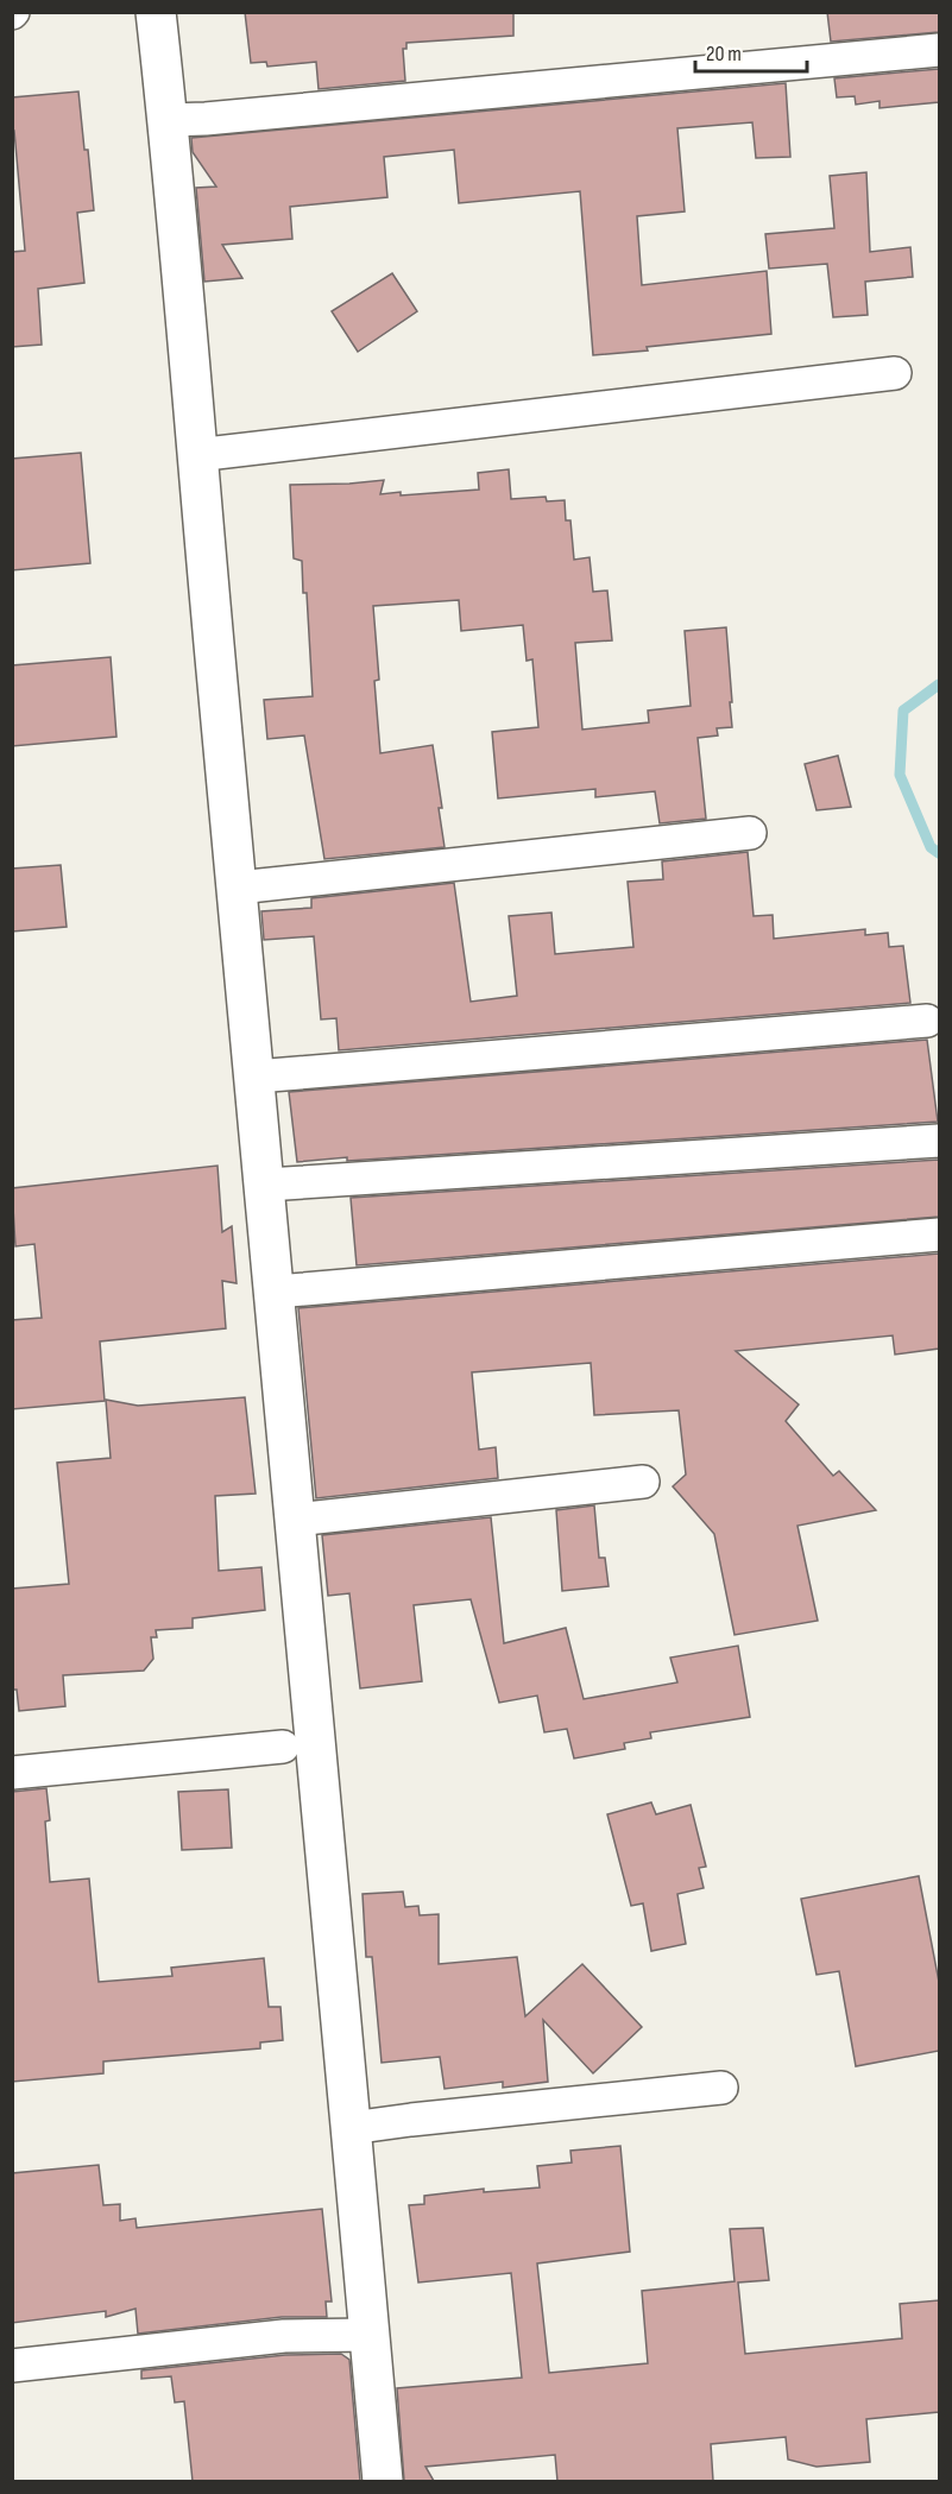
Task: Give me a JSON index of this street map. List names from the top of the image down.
{
  "scale_bar": "20 m"
}
